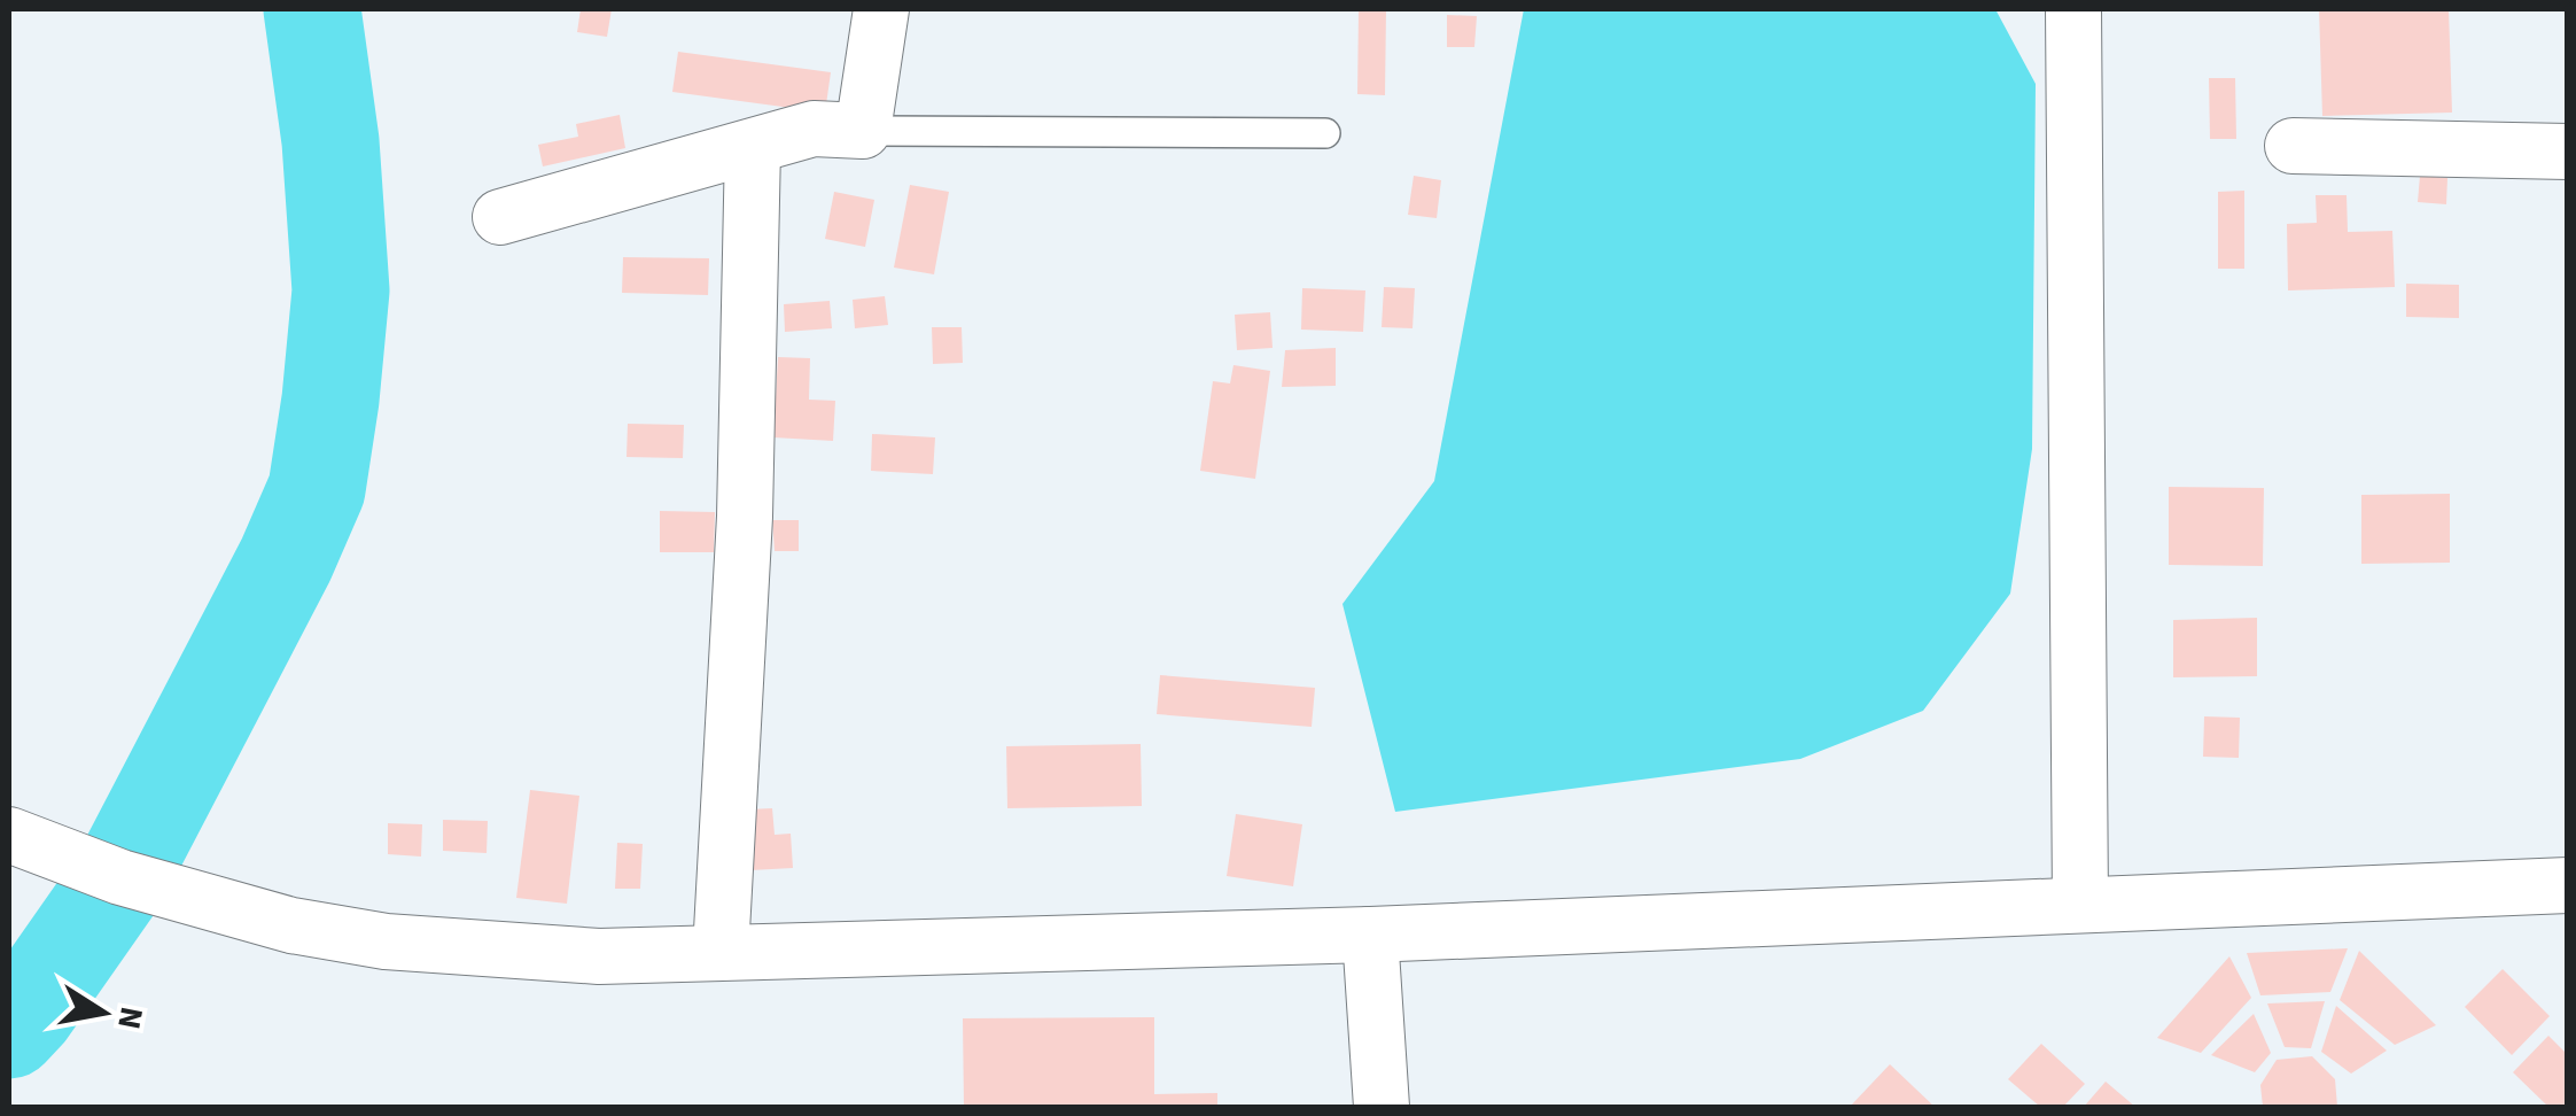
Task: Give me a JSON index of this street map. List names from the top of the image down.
{
  "north": "right"
}
